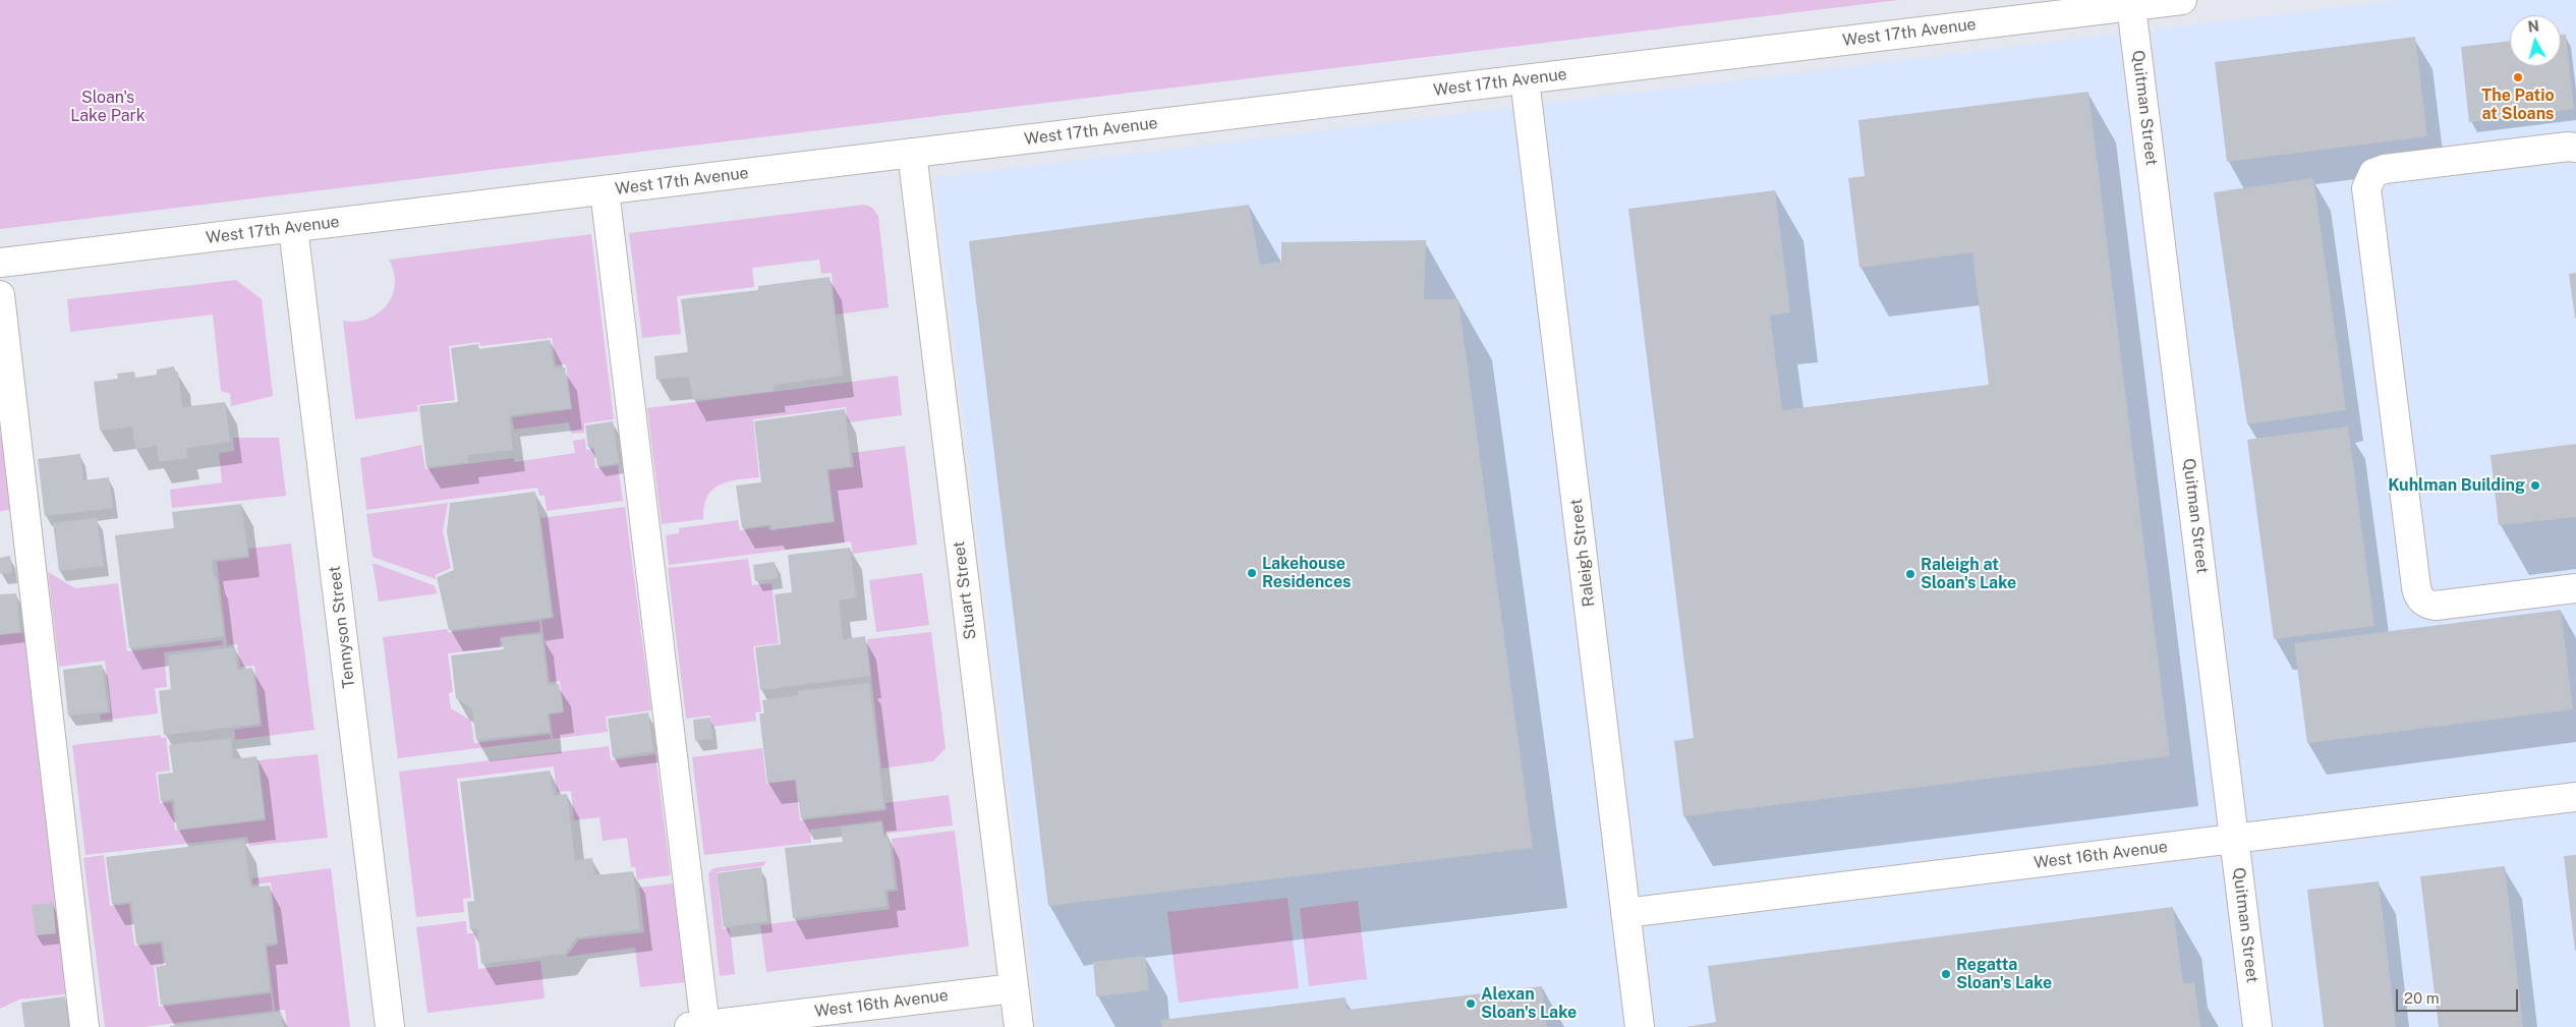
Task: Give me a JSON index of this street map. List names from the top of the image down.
{
  "streets": {
    "street": [
      "West 17th Avenue",
      "Quitman Street",
      "Raleigh Street",
      "Stuart Street",
      "Tennyson Street",
      "West 16th Avenue"
    ]
  },
  "crossings": [
    ["West 17th Avenue", "Quitman Street"],
    ["West 17th Avenue", "Raleigh Street"],
    ["West 17th Avenue", "Stuart Street"],
    ["West 17th Avenue", "Tennyson Street"],
    ["Quitman Street", "West 16th Avenue"],
    ["Raleigh Street", "West 16th Avenue"],
    ["Stuart Street", "West 16th Avenue"]
  ],
  "parks": ["Sloan's Lake Park"],
  "places": [
    "The Patio at Sloans",
    "Kuhlman Building",
    "Lakehouse Residences",
    "Raleigh at Sloan's Lake",
    "Regatta Sloan's Lake",
    "Alexan Sloan's Lake"
  ],
  "scale_bar": "20 m",
  "north": "top"
}
